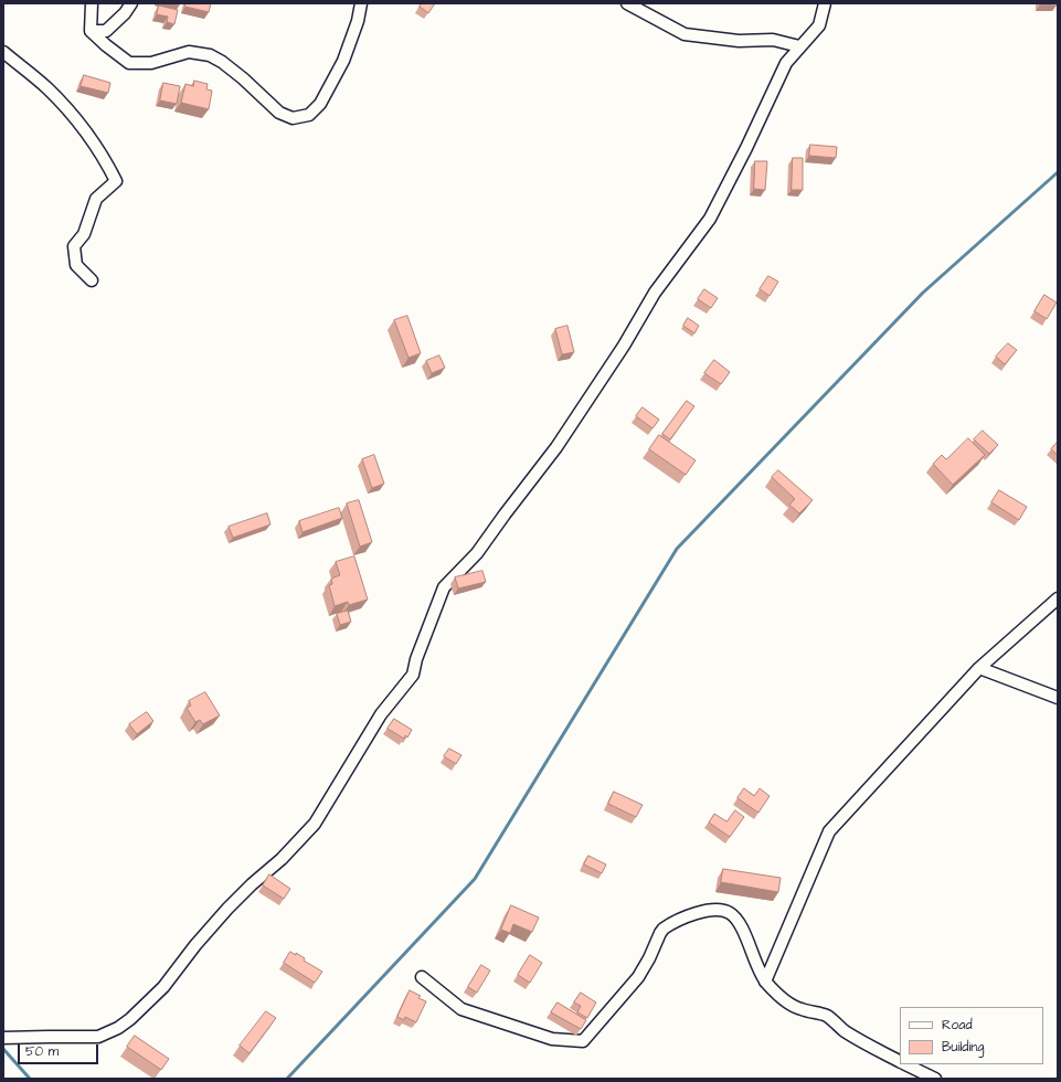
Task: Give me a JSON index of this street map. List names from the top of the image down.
{
  "legend": ["Road", "Building"],
  "scale_bar": "50 m"
}
